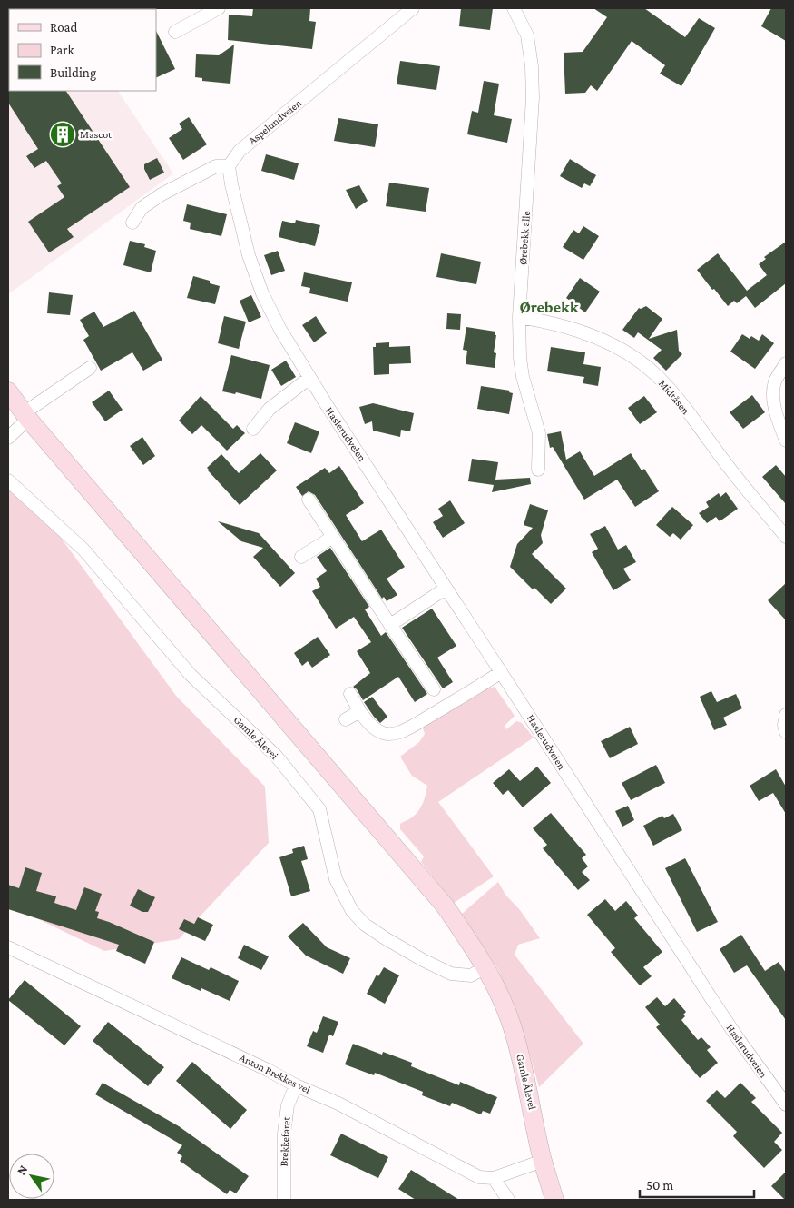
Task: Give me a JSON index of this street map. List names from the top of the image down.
{
  "streets": {
    "main road": ["Gamle Ålevei"],
    "street": [
      "Aspelundveien",
      "Ørebekk alle",
      "Midtåsen",
      "Haslerudveien",
      "Anton Brekkes vei",
      "Brekkefaret"
    ]
  },
  "crossings": [
    ["Aspelundveien", "Haslerudveien"],
    ["Ørebekk alle", "Midtåsen"],
    ["Gamle Ålevei", "Anton Brekkes vei"],
    ["Anton Brekkes vei", "Brekkefaret"]
  ],
  "districts": ["Ørebekk"],
  "places": {
    "building": ["Mascot"]
  },
  "legend": ["Road", "Park", "Building"],
  "scale_bar": "50 m",
  "north": "top left"
}
